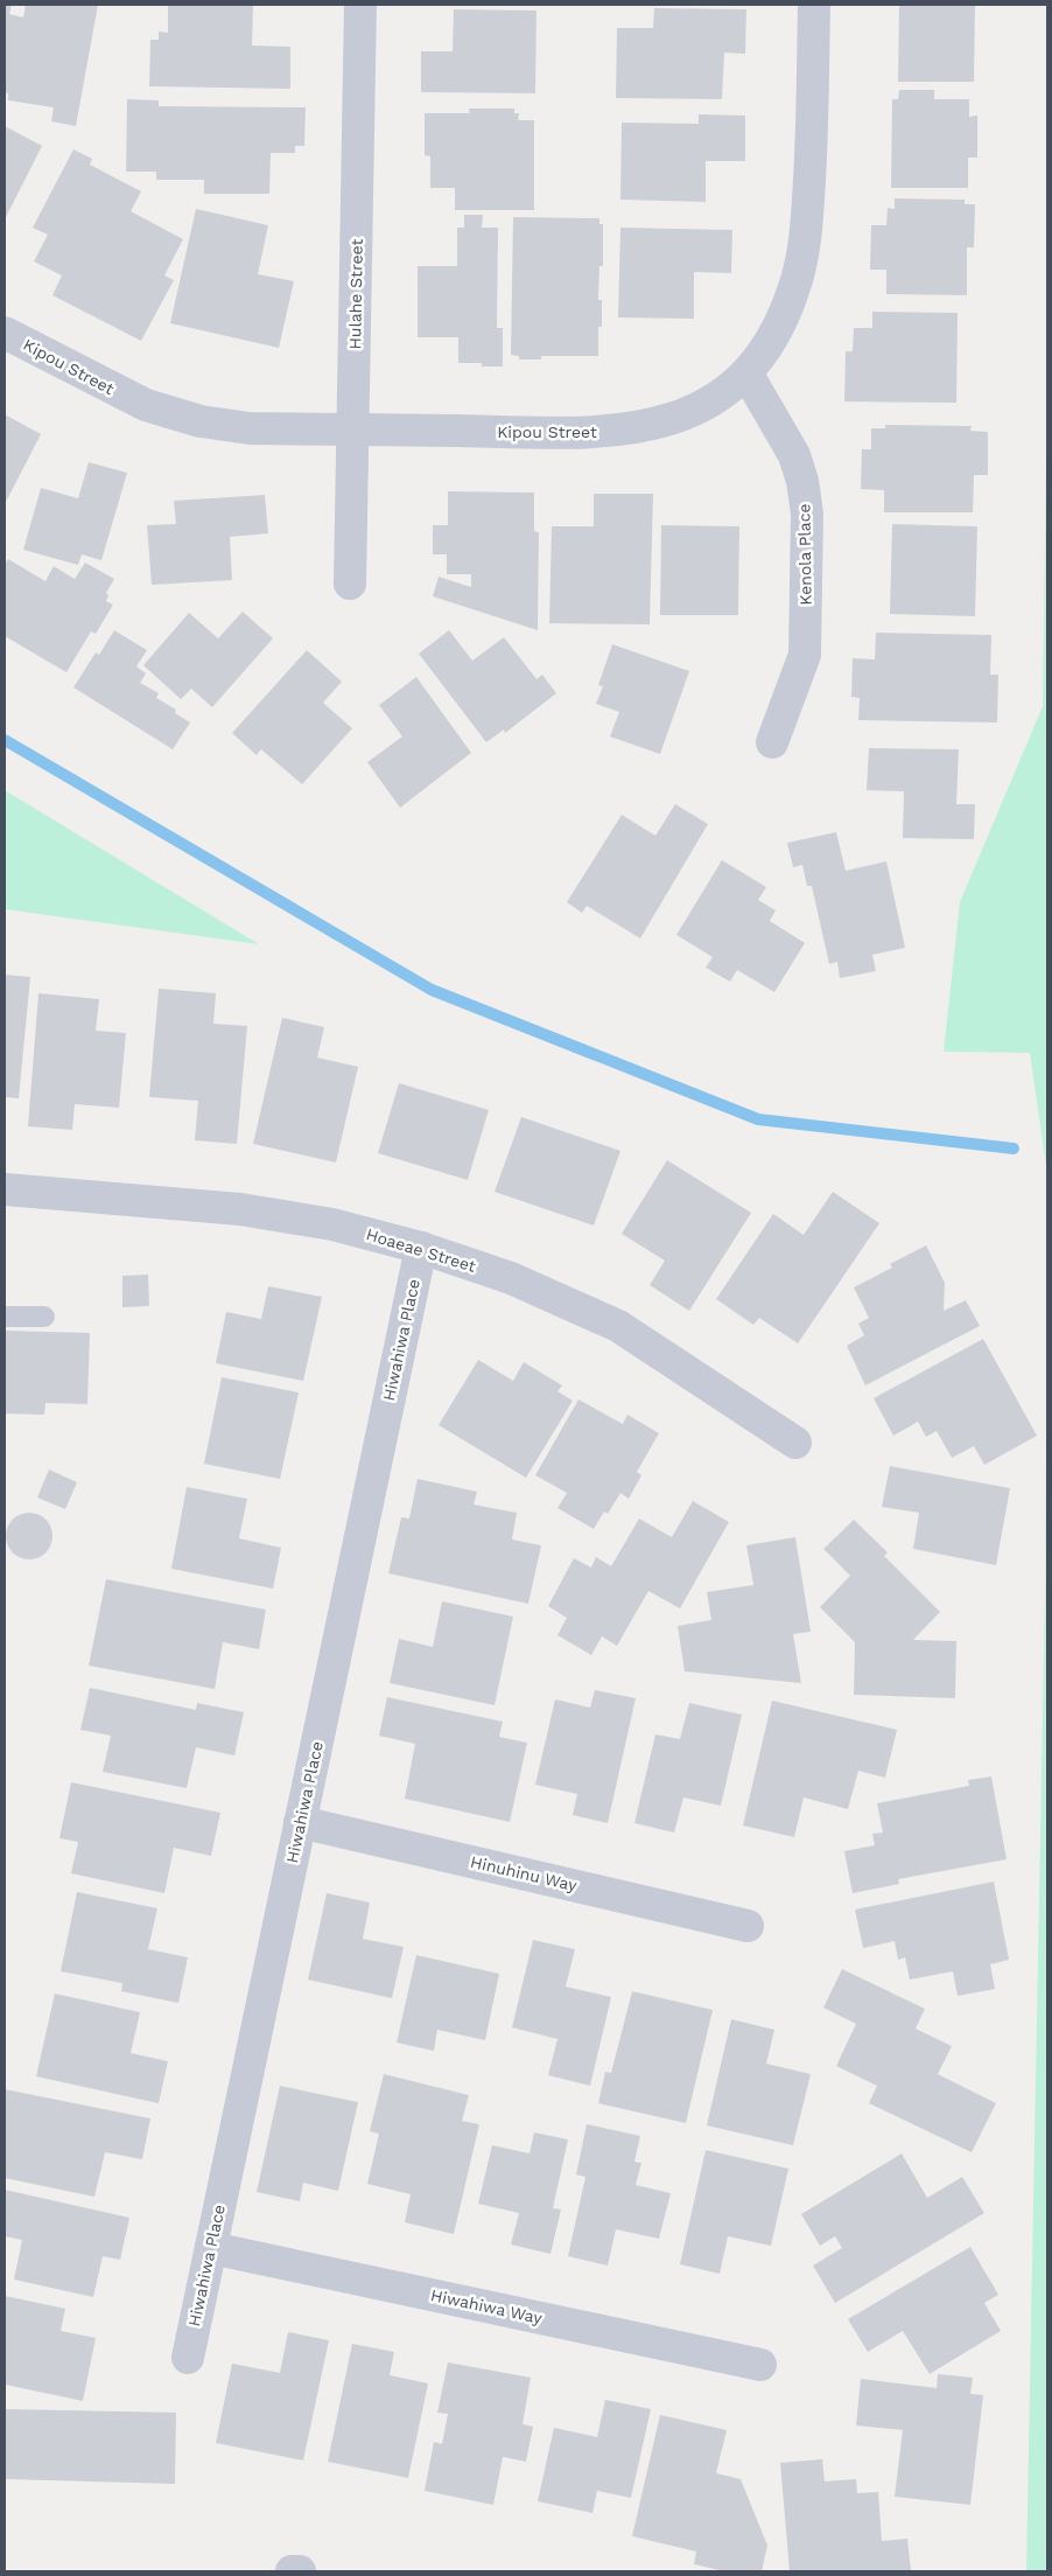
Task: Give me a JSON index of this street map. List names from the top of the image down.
{
  "streets": {
    "street": [
      "Hulahe Street",
      "Kipou Street",
      "Kenola Place",
      "Hoaeae Street",
      "Hiwahiwa Place",
      "Hinuhinu Way",
      "Hiwahiwa Way"
    ]
  },
  "crossings": [
    ["Hulahe Street", "Kipou Street"],
    ["Kipou Street", "Kenola Place"],
    ["Hoaeae Street", "Hiwahiwa Place"],
    ["Hiwahiwa Place", "Hinuhinu Way"],
    ["Hiwahiwa Place", "Hiwahiwa Way"]
  ]
}
